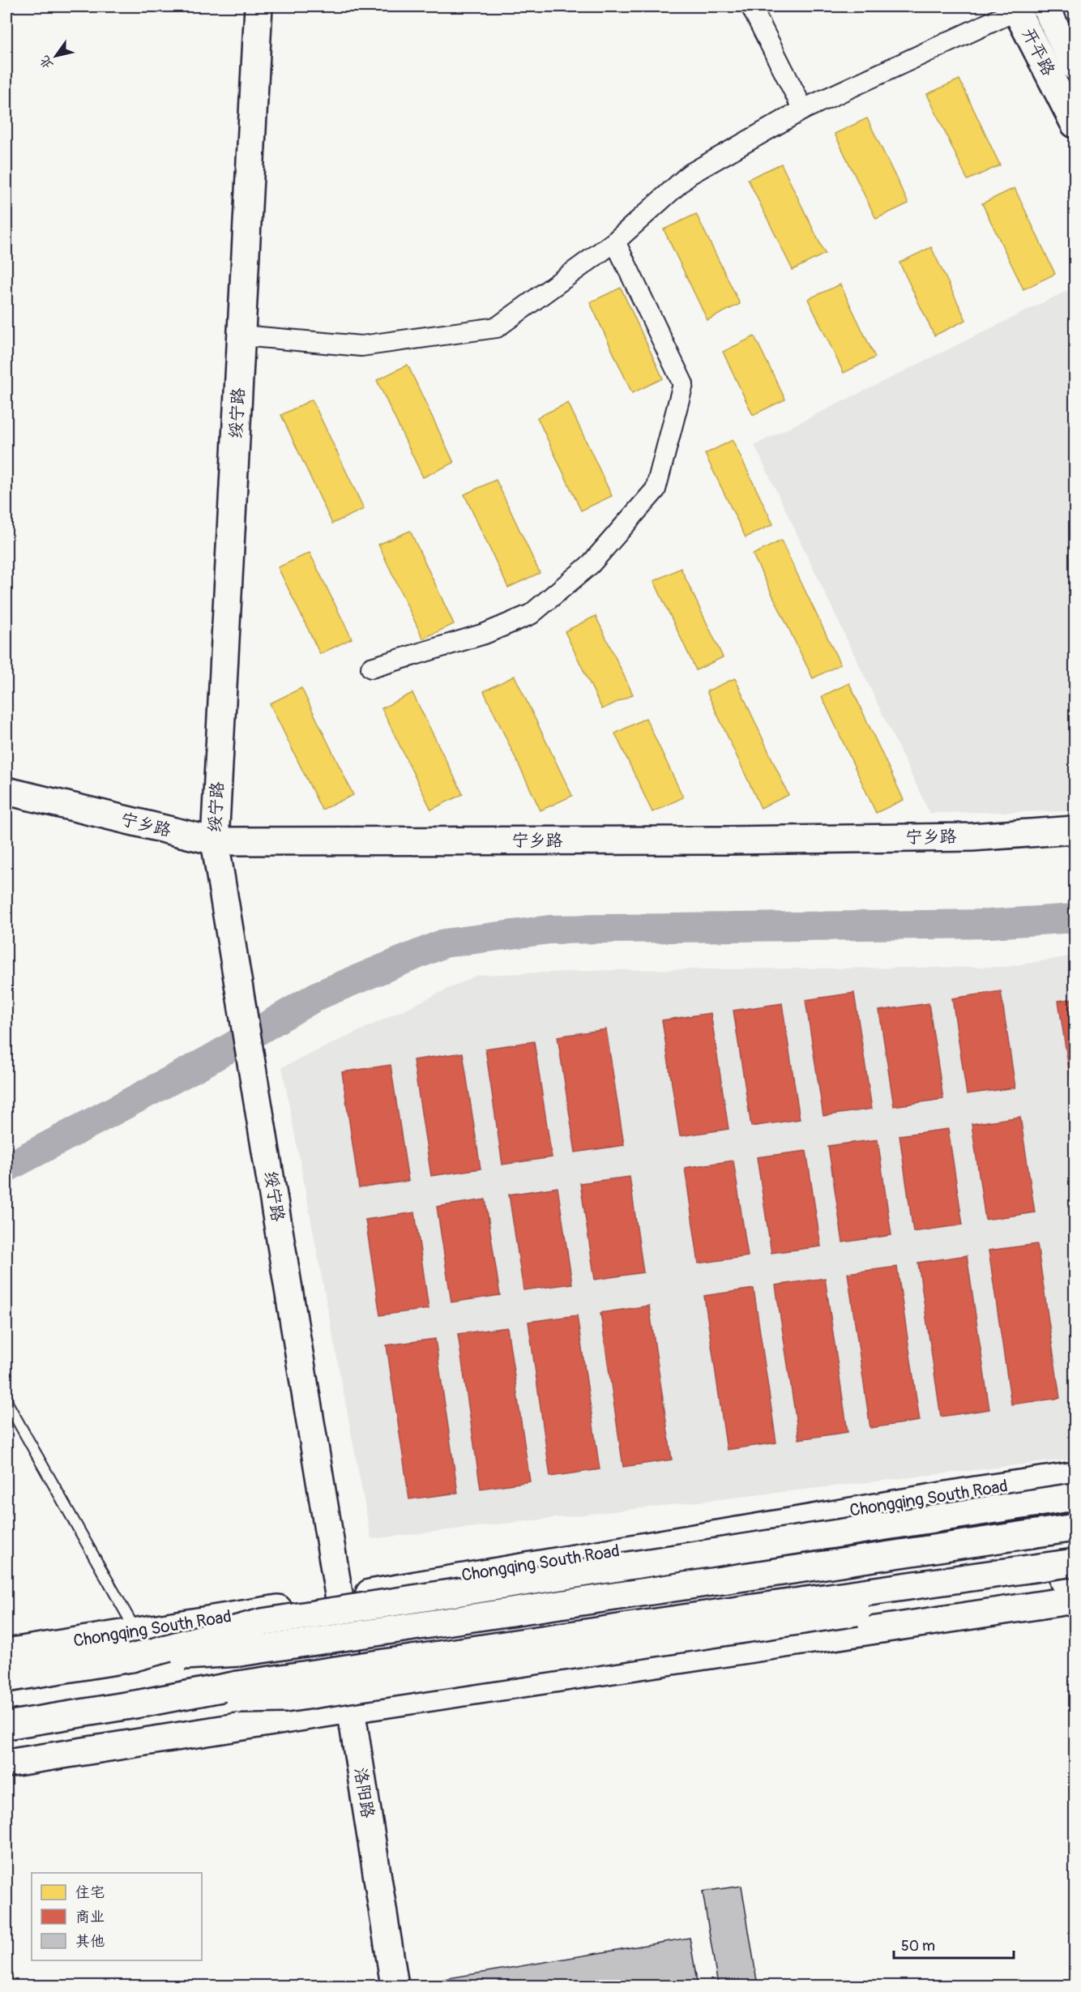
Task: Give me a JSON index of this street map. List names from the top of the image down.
{
  "streets": {
    "main road": [
      "开平路",
      "绥宁路",
      "宁乡路",
      "Chongqing South Road",
      "洛阳路"
    ]
  },
  "crossings": [
    ["绥宁路", "宁乡路"],
    ["绥宁路", "Chongqing South Road"],
    ["绥宁路", "洛阳路"],
    ["Chongqing South Road", "洛阳路"]
  ],
  "legend": ["住宅", "商业", "其他"],
  "scale_bar": "50 m",
  "north": "bottom left"
}
